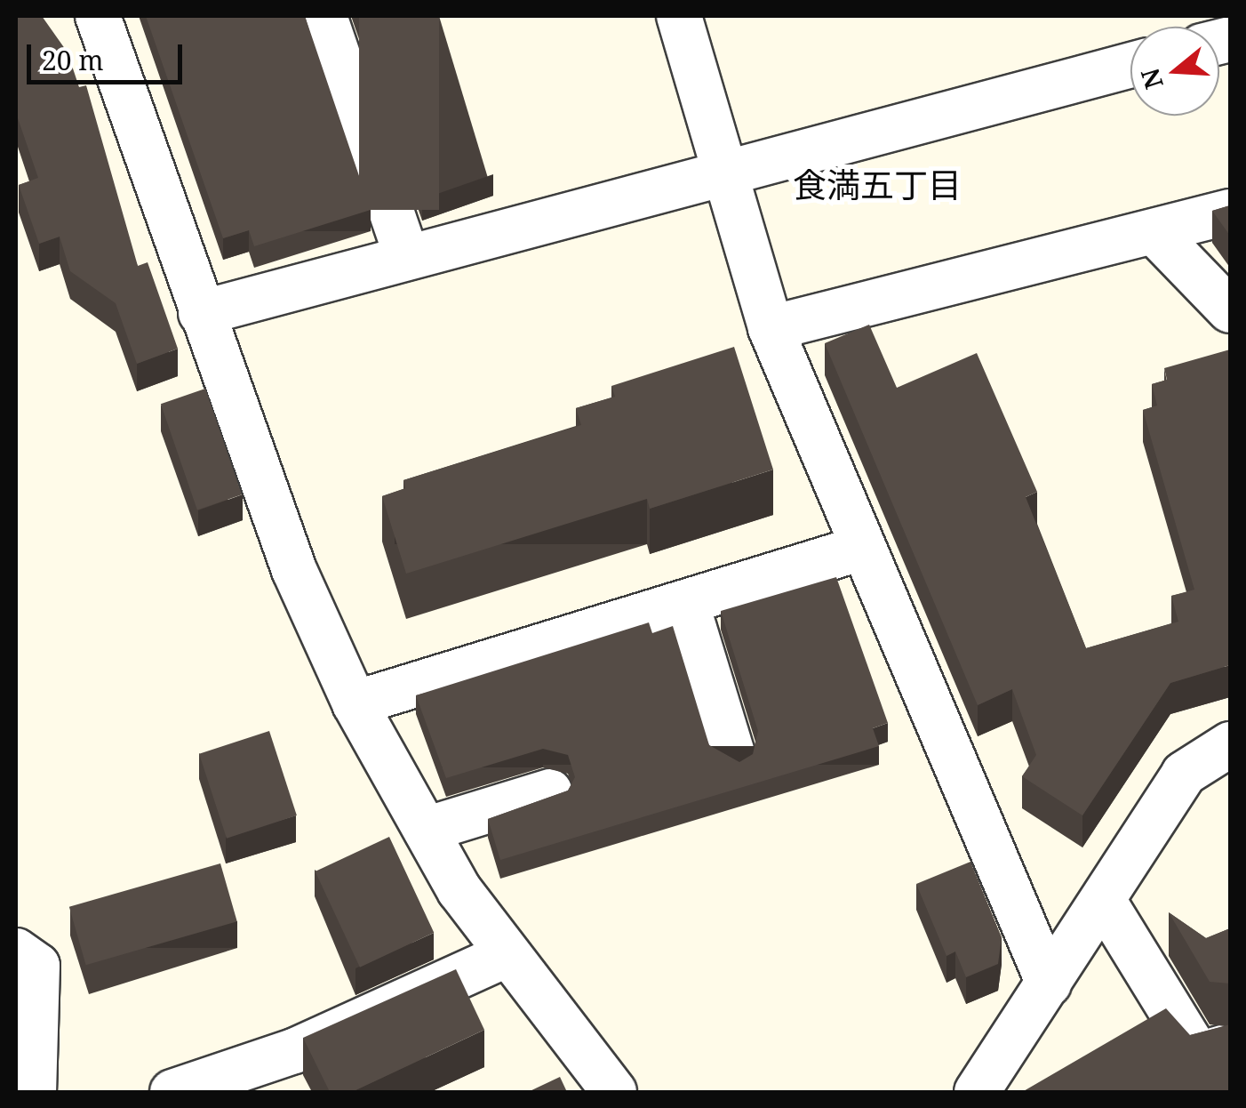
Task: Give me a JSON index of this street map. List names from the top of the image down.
{
  "districts": ["食満五丁目"],
  "scale_bar": "20 m",
  "north": "left"
}
